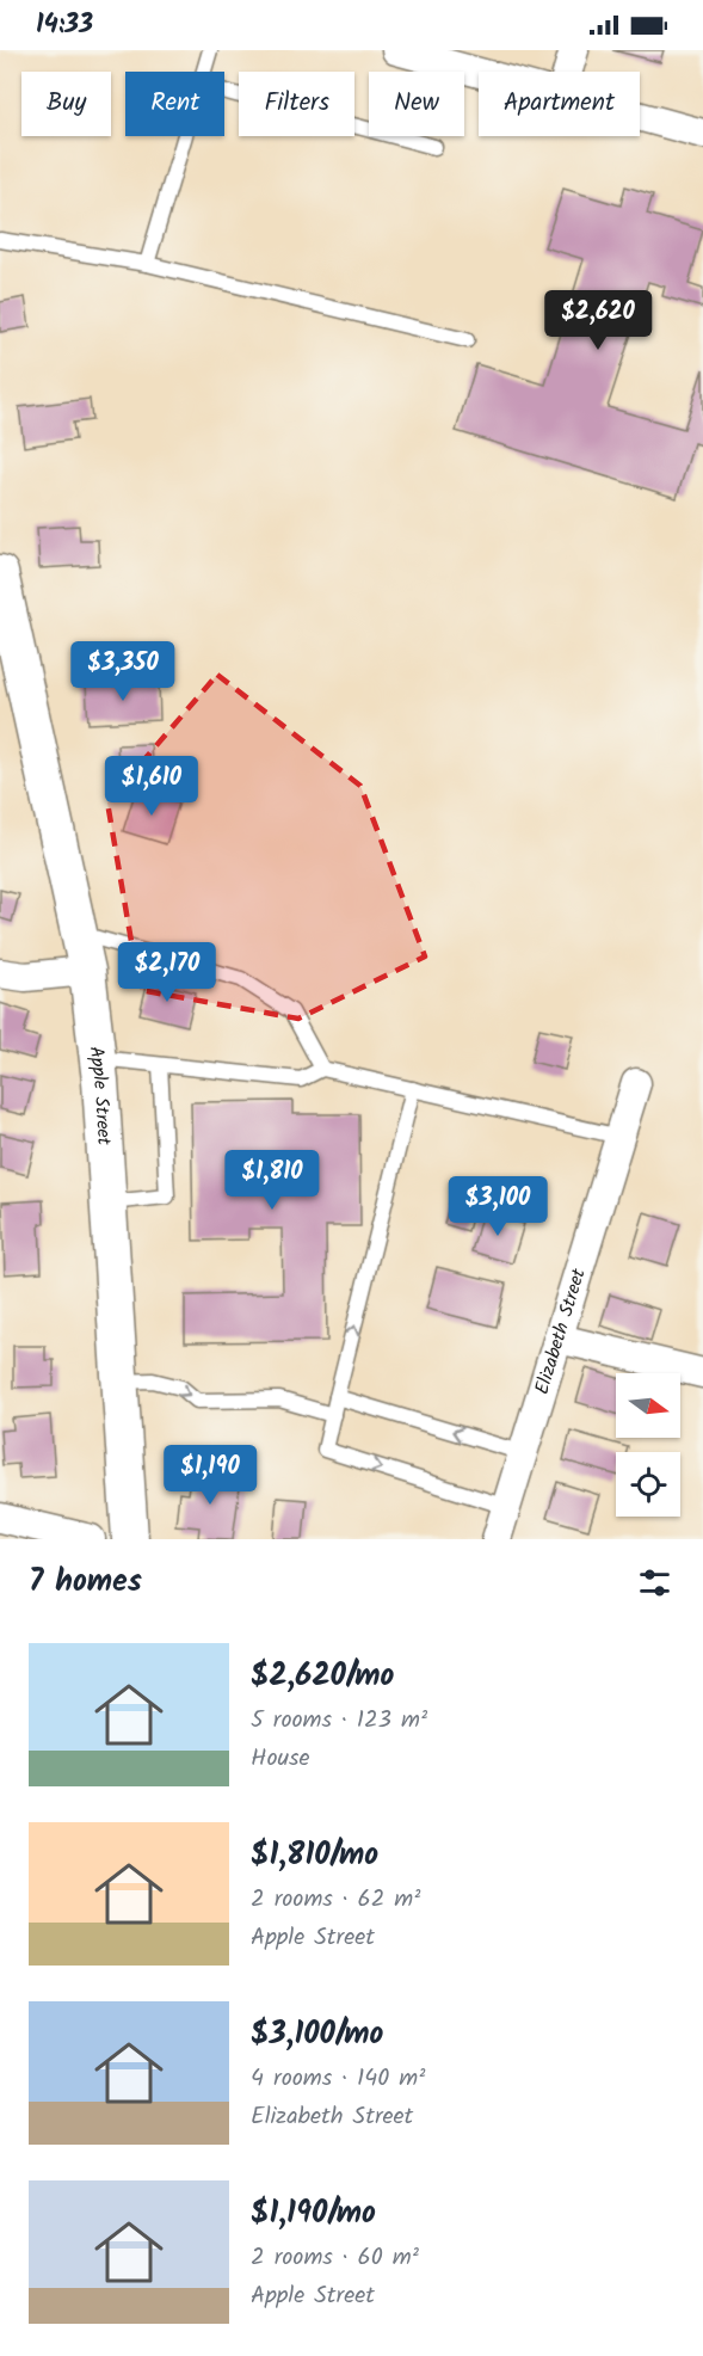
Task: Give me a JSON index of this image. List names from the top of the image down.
{
  "streets": {
    "street": ["Apple Street", "Elizabeth Street"]
  },
  "north": "right",
  "page": {
    "status": "14:33",
    "chip": [
      "Buy",
      "Rent",
      "Filters",
      "New",
      "Apartment"
    ],
    "price": [
      "$2,620",
      "$3,350",
      "$1,610",
      "$2,170",
      "$1,810",
      "$3,100",
      "$1,190"
    ],
    "heading": "7 homes",
    "list": [
      {
        "name": "$2,620/mo",
        "note": "5 rooms · 123 m² · House"
      },
      {
        "name": "$1,810/mo",
        "note": "2 rooms · 62 m² · Apple Street"
      },
      {
        "name": "$3,100/mo",
        "note": "4 rooms · 140 m² · Elizabeth Street"
      },
      {
        "name": "$1,190/mo",
        "note": "2 rooms · 60 m² · Apple Street"
      }
    ]
  }
}
